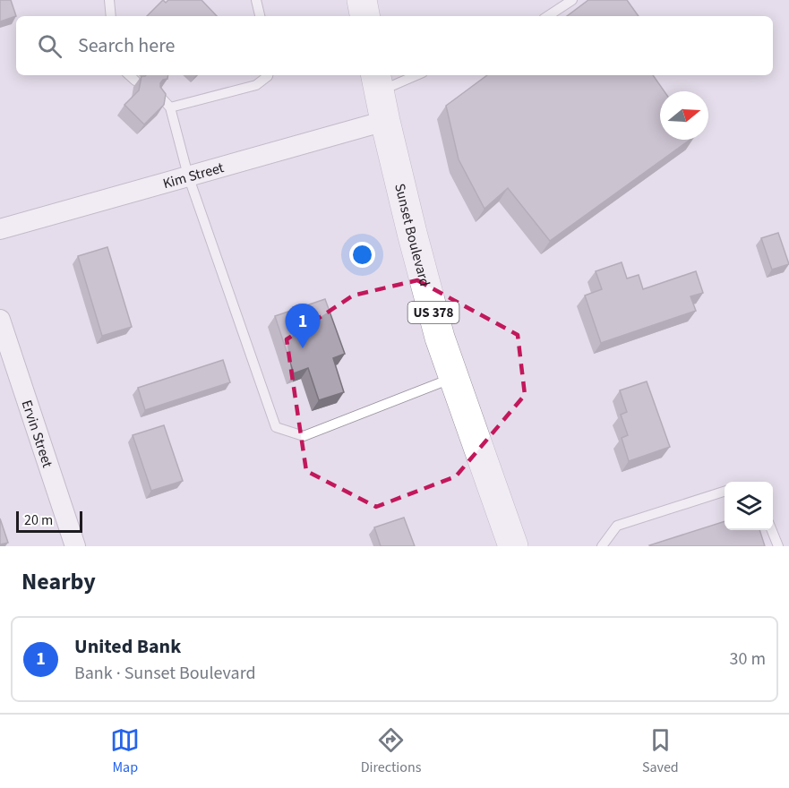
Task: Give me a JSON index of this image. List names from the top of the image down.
{
  "streets": {
    "main road": ["Sunset Boulevard", "US 378"],
    "street": ["Kim Street", "Ervin Street"]
  },
  "crossings": [
    ["Kim Street", "Sunset Boulevard"]
  ],
  "scale_bar": "20 m",
  "north": "right",
  "page": {
    "search": "Search here",
    "pins": "1",
    "scale": "20 m",
    "heading": "Nearby",
    "list": [
      {
        "mark": "1",
        "name": "United Bank",
        "note": "Bank · Sunset Boulevard",
        "value": "30 m"
      }
    ],
    "nav": ["Map", "Directions", "Saved"]
  }
}
